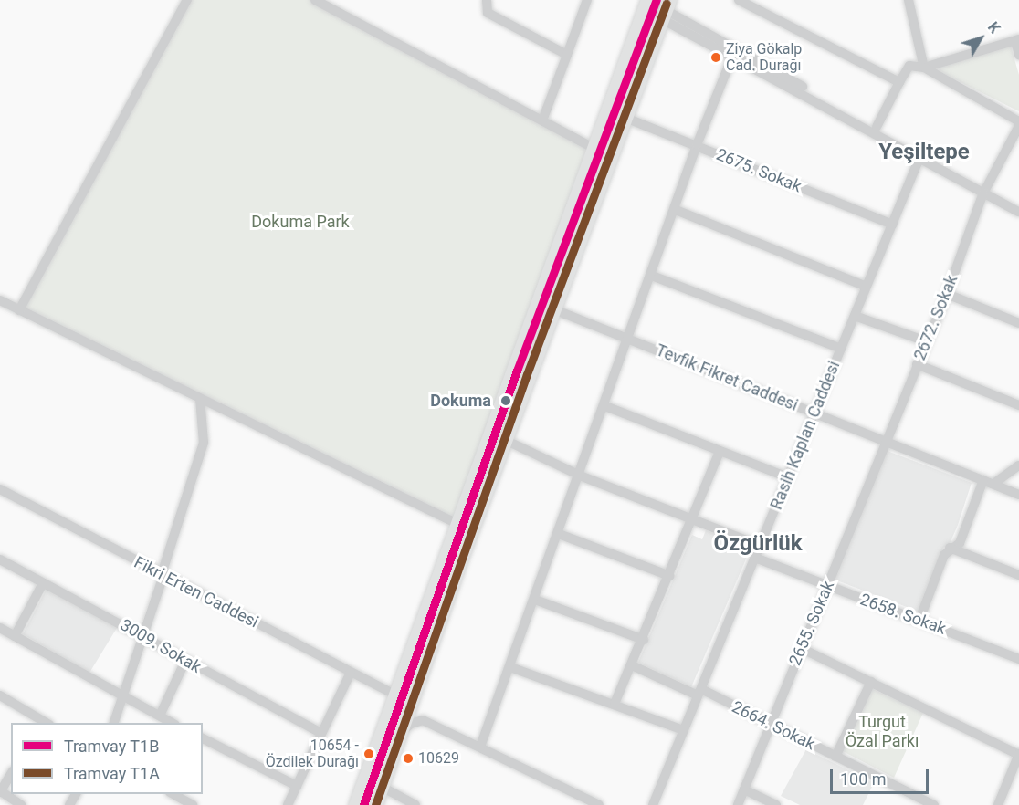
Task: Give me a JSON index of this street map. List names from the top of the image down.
{
  "streets": {
    "street": [
      "2675. Sokak",
      "2672. Sokak",
      "Tevfik Fikret Caddesi",
      "Rasih Kaplan Caddesi",
      "Fikri Erten Caddesi",
      "2658. Sokak",
      "2655. Sokak",
      "3009. Sokak",
      "2664. Sokak"
    ]
  },
  "crossings": [
    ["2675. Sokak", "Rasih Kaplan Caddesi"],
    ["2672. Sokak", "Tevfik Fikret Caddesi"],
    ["2672. Sokak", "2655. Sokak"],
    ["Tevfik Fikret Caddesi", "Rasih Kaplan Caddesi"],
    ["Tevfik Fikret Caddesi", "2655. Sokak"],
    ["Rasih Kaplan Caddesi", "2658. Sokak"],
    ["Rasih Kaplan Caddesi", "2664. Sokak"],
    ["2658. Sokak", "2655. Sokak"],
    ["2655. Sokak", "2664. Sokak"]
  ],
  "districts": ["Yeşiltepe", "Özgürlük"],
  "parks": ["Dokuma Park", "Turgut Özal Parkı"],
  "places": [
    "Ziya Gökalp Cad. Durağı",
    "Dokuma",
    "10654 - Özdilek Durağı",
    "10629"
  ],
  "lines": ["tram line T1B", "tram line T1A"],
  "legend": ["Tramvay T1B", "Tramvay T1A"],
  "scale_bar": "100 m",
  "north": "top right"
}
